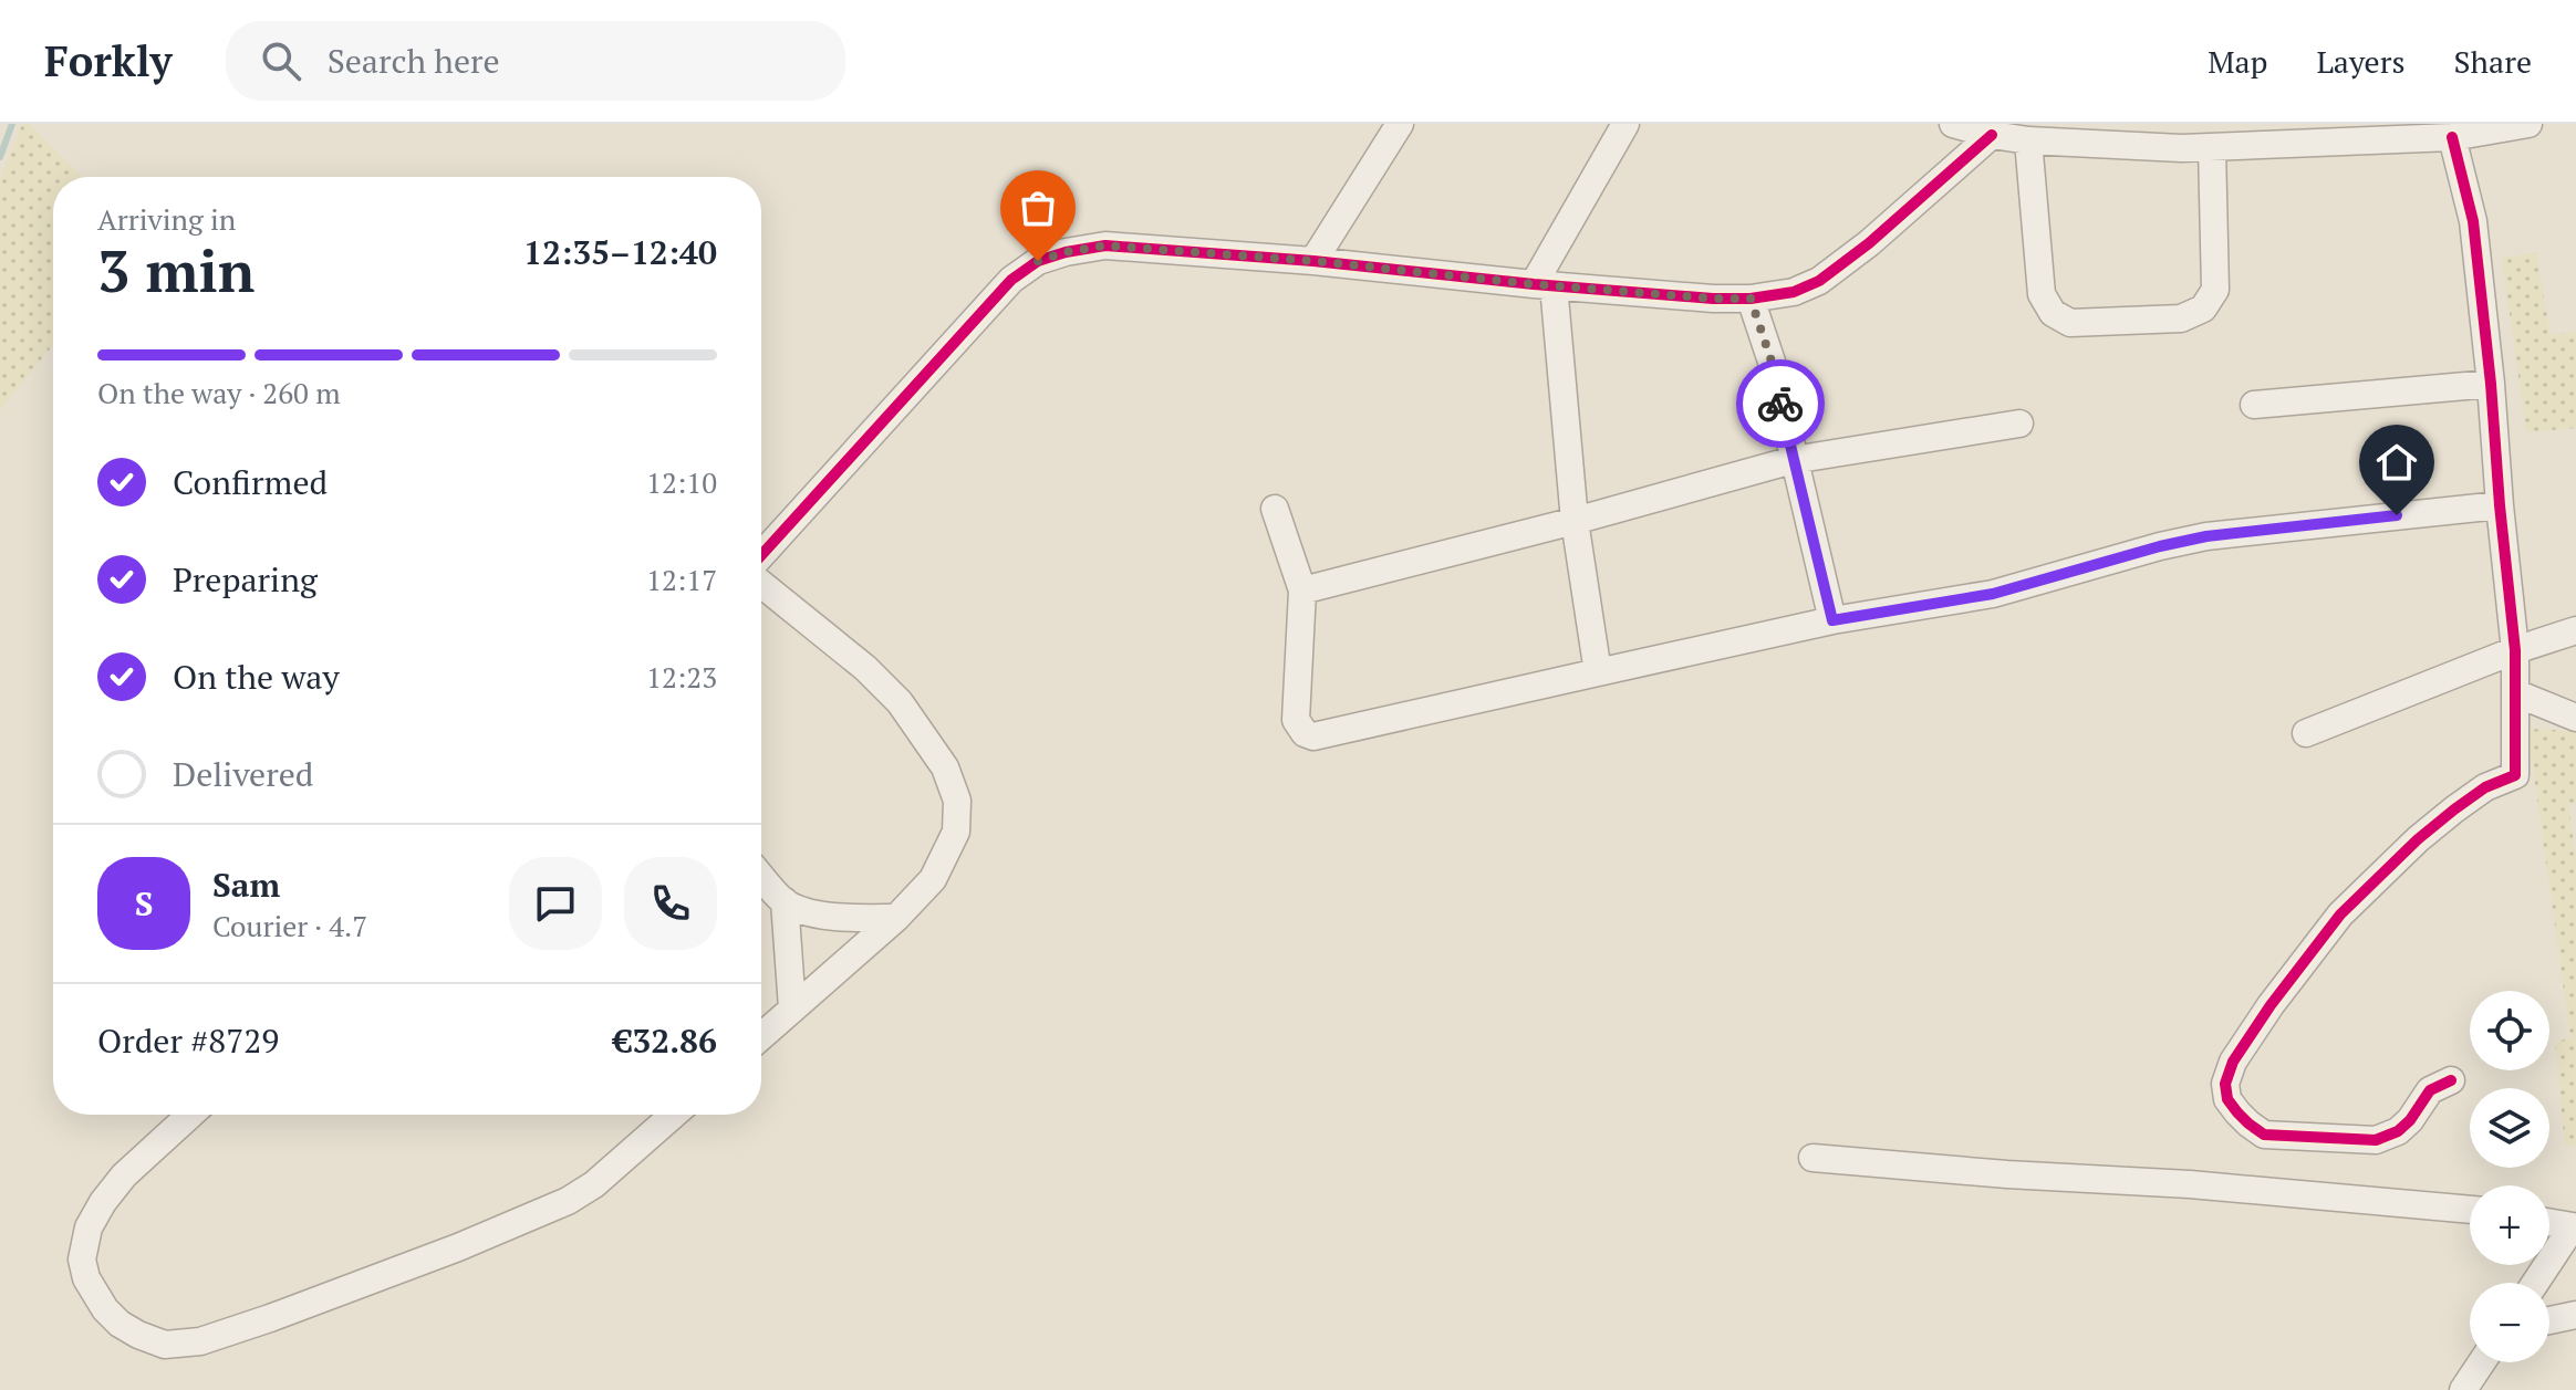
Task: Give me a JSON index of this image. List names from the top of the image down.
{
  "page": {
    "header": "Forkly",
    "search": "Search here",
    "nav": ["Map", "Layers", "Share"],
    "heading": ["3 min", "Arriving in", "12:35–12:40"],
    "panel": [
      "Sam",
      "Courier · 4.7",
      "Order #8729",
      "€32.86"
    ],
    "bar": "On the way · 260 m",
    "list": [
      ["Confirmed", "12:10"],
      ["Preparing", "12:17"],
      ["On the way", "12:23"],
      "Delivered"
    ],
    "round": "S",
    "map_buttons": ["+", "−"]
  }
}
